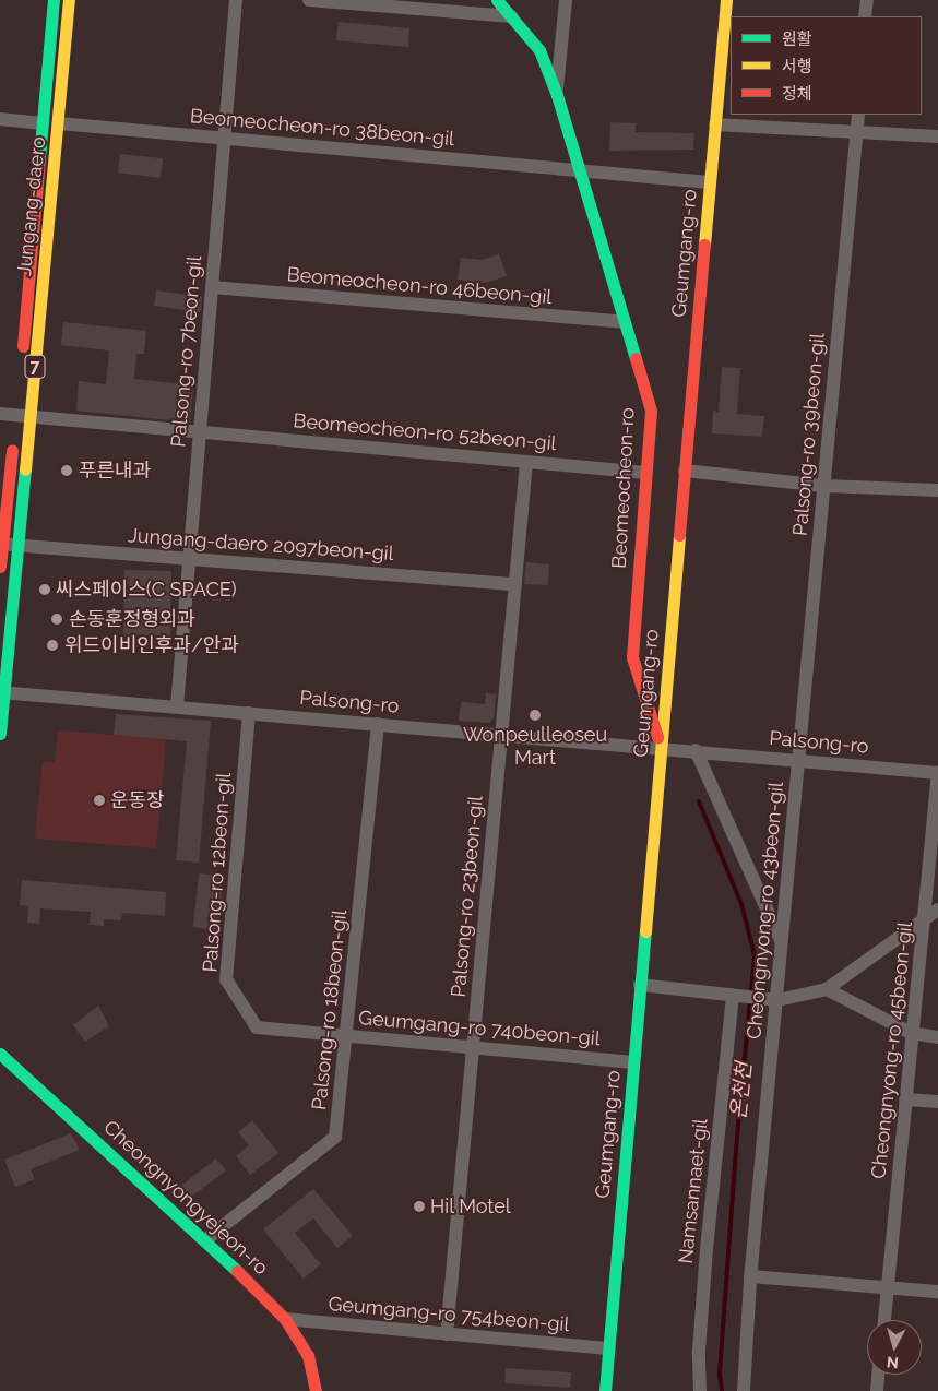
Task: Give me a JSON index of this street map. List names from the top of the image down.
{
  "streets": {
    "main road": [
      "Jungang-daero",
      "Geumgang-ro",
      "7",
      "Beomeocheon-ro",
      "Cheongnyongyejeon-ro"
    ],
    "street": [
      "Beomeocheon-ro 38beon-gil",
      "Beomeocheon-ro 46beon-gil",
      "Palsong-ro 7beon-gil",
      "Beomeocheon-ro 52beon-gil",
      "Palsong-ro 39beon-gil",
      "Jungang-daero 2097beon-gil",
      "Palsong-ro",
      "Palsong-ro 12beon-gil",
      "Palsong-ro 23beon-gil",
      "Cheongnyong-ro 43beon-gil",
      "Palsong-ro 18beon-gil",
      "Geumgang-ro 740beon-gil",
      "Cheongnyong-ro 45beon-gil",
      "Namsannaet-gil",
      "Geumgang-ro 754beon-gil"
    ]
  },
  "crossings": [
    ["Beomeocheon-ro 38beon-gil", "Jungang-daero"],
    ["Beomeocheon-ro 38beon-gil", "Palsong-ro 7beon-gil"],
    ["Beomeocheon-ro 38beon-gil", "Beomeocheon-ro"],
    ["Jungang-daero", "Jungang-daero 2097beon-gil"],
    ["Jungang-daero", "Palsong-ro"],
    ["Geumgang-ro", "Beomeocheon-ro"],
    ["Geumgang-ro", "Palsong-ro"],
    ["Geumgang-ro", "Geumgang-ro 740beon-gil"],
    ["Geumgang-ro", "Geumgang-ro 754beon-gil"],
    ["Beomeocheon-ro 46beon-gil", "Palsong-ro 7beon-gil"],
    ["Beomeocheon-ro 46beon-gil", "Beomeocheon-ro"],
    ["Palsong-ro 7beon-gil", "Beomeocheon-ro 52beon-gil"],
    ["Palsong-ro 7beon-gil", "Jungang-daero 2097beon-gil"],
    ["Palsong-ro 7beon-gil", "Palsong-ro"],
    ["Beomeocheon-ro 52beon-gil", "Beomeocheon-ro"],
    ["Beomeocheon-ro 52beon-gil", "Palsong-ro 23beon-gil"],
    ["Palsong-ro 39beon-gil", "Palsong-ro"],
    ["Palsong-ro 39beon-gil", "Cheongnyong-ro 43beon-gil"],
    ["Beomeocheon-ro", "Palsong-ro"],
    ["Jungang-daero 2097beon-gil", "Palsong-ro 23beon-gil"],
    ["Palsong-ro", "Palsong-ro 12beon-gil"],
    ["Palsong-ro", "Palsong-ro 23beon-gil"],
    ["Palsong-ro", "Cheongnyong-ro 43beon-gil"],
    ["Palsong-ro", "Palsong-ro 18beon-gil"],
    ["Palsong-ro", "Cheongnyong-ro 45beon-gil"],
    ["Palsong-ro 12beon-gil", "Geumgang-ro 740beon-gil"],
    ["Palsong-ro 23beon-gil", "Geumgang-ro 740beon-gil"],
    ["Palsong-ro 23beon-gil", "Geumgang-ro 754beon-gil"],
    ["Palsong-ro 18beon-gil", "Geumgang-ro 740beon-gil"],
    ["Palsong-ro 18beon-gil", "Cheongnyongyejeon-ro"],
    ["Cheongnyongyejeon-ro", "Geumgang-ro 754beon-gil"]
  ],
  "water": ["온천천"],
  "places": [
    "푸른내과",
    "씨스페이스(C SPACE)",
    "손동훈정형외과",
    "위드이비인후과/안과",
    "Wonpeulleoseu Mart",
    "운동장",
    "Hil Motel"
  ],
  "legend": ["원활", "서행", "정체"],
  "north": "bottom"
}
